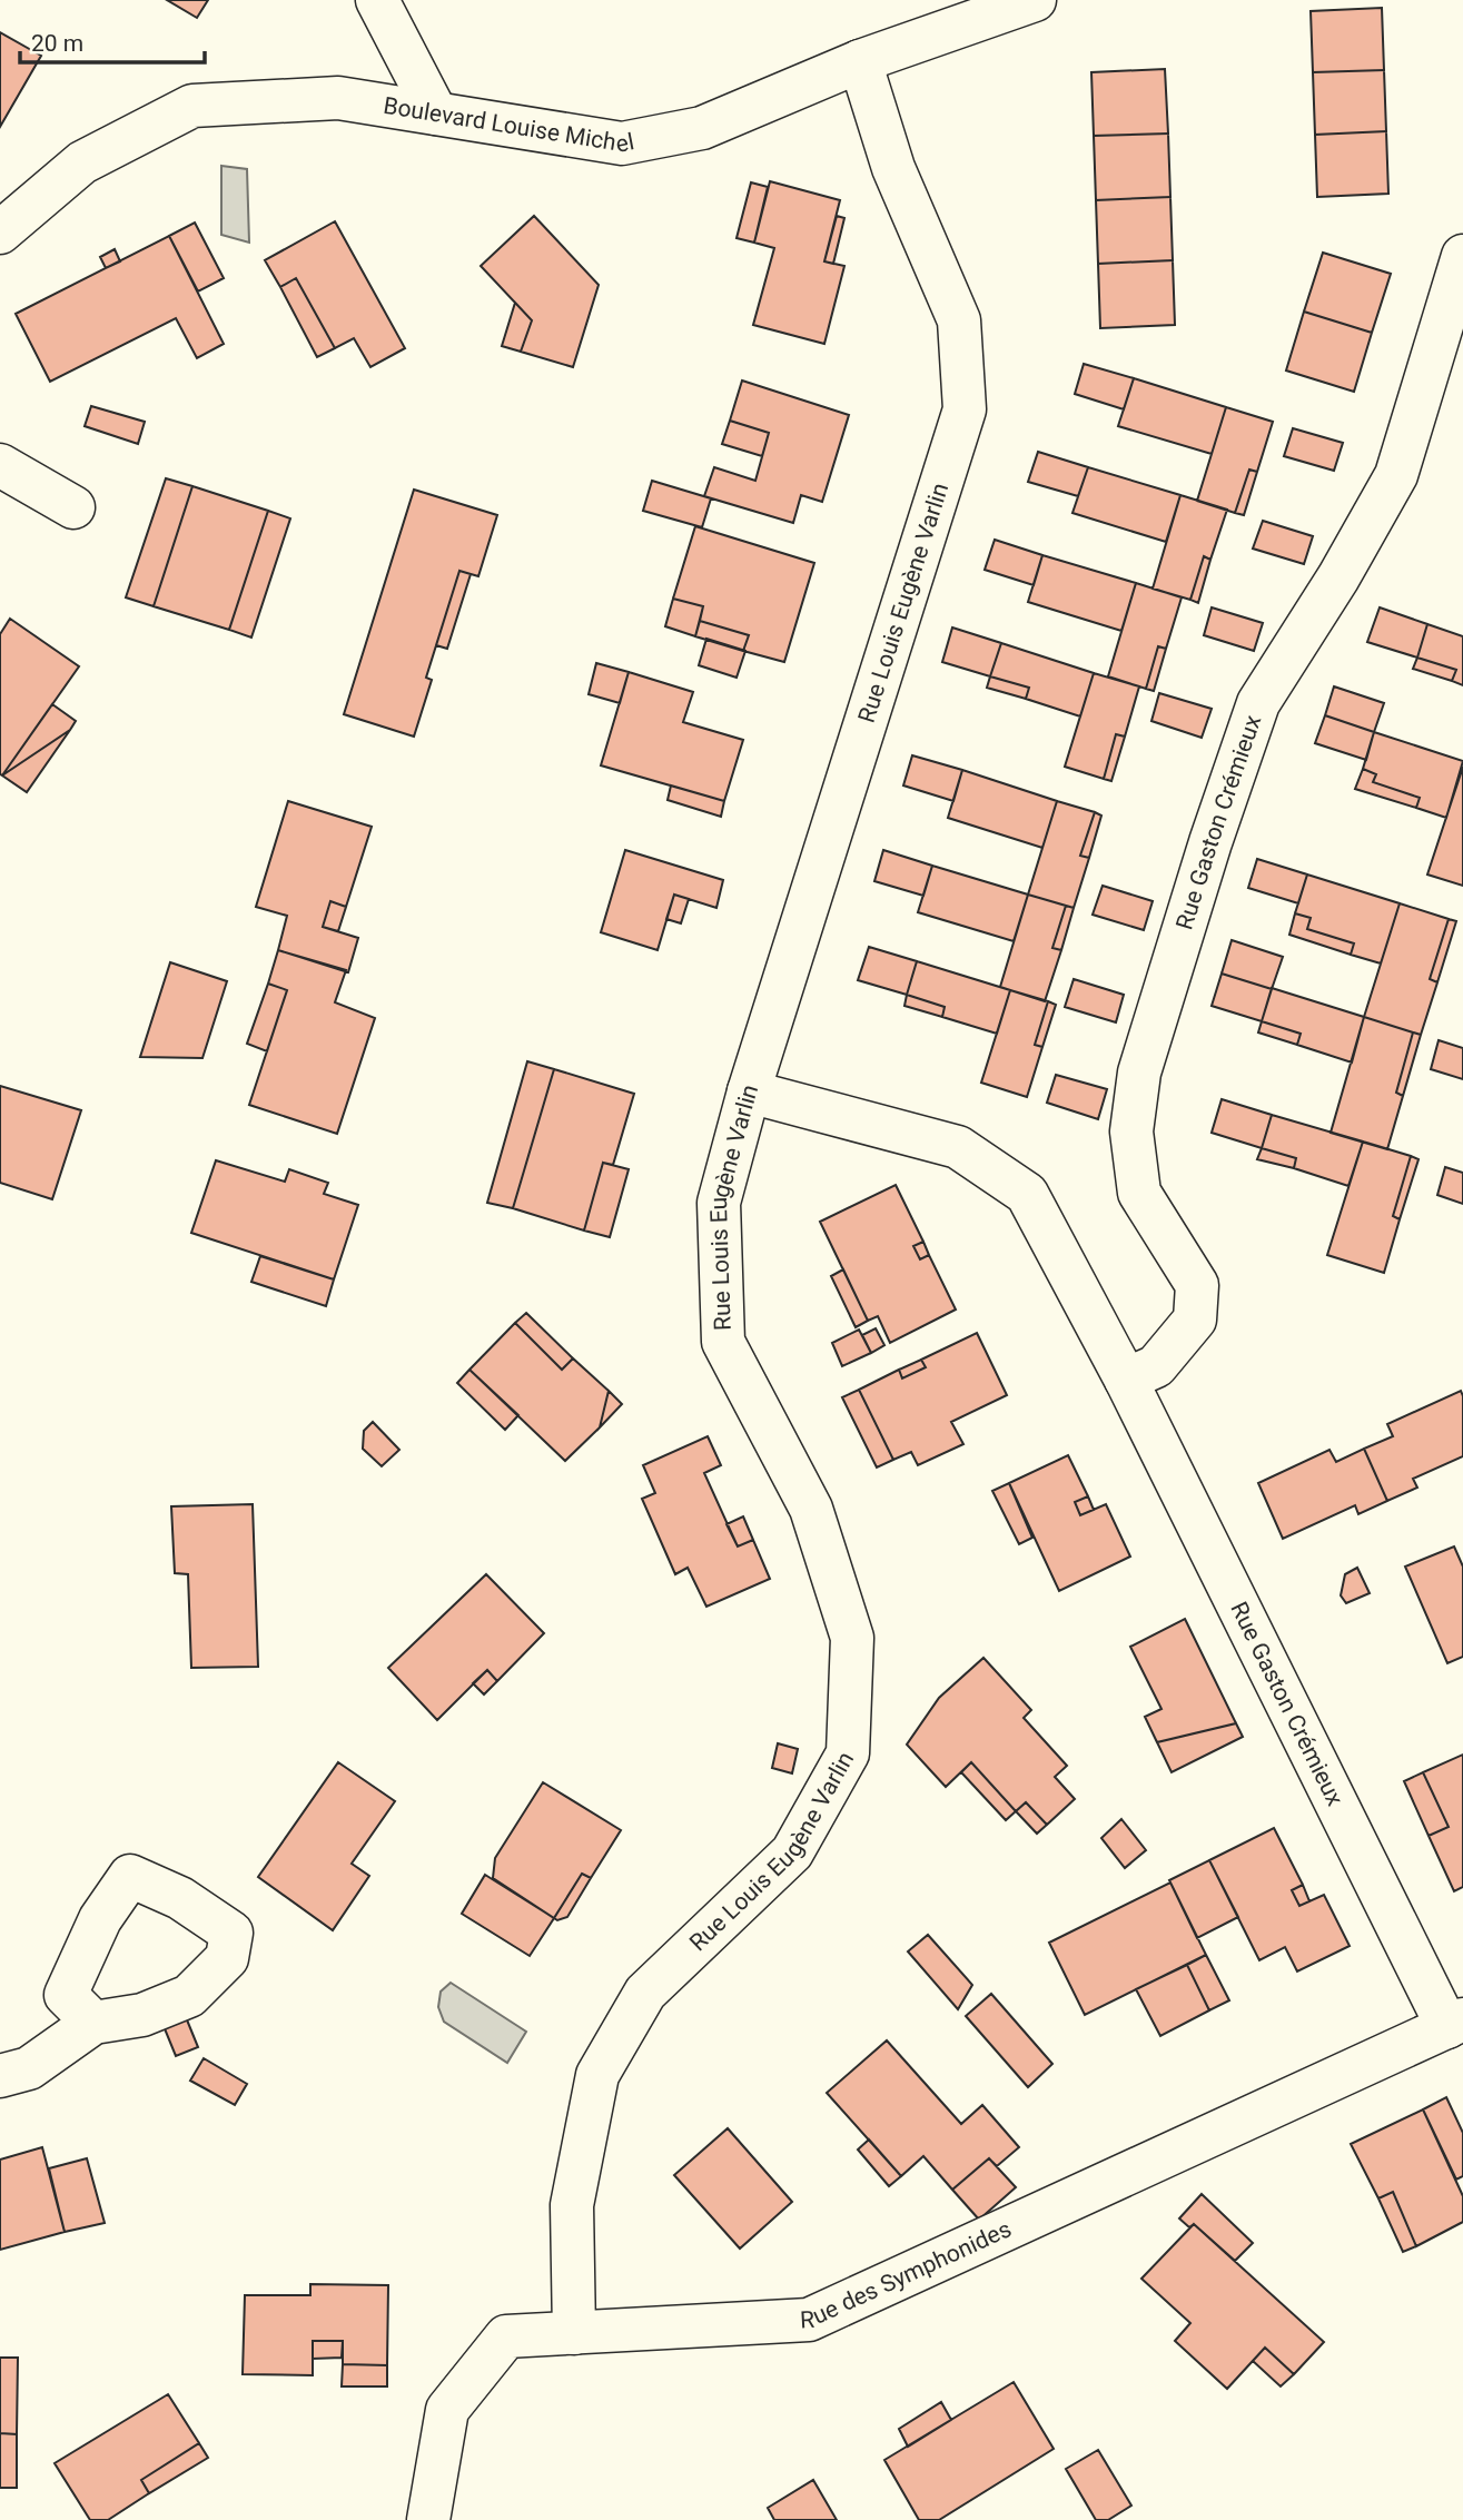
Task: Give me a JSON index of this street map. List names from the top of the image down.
{
  "streets": {
    "street": [
      "Boulevard Louise Michel",
      "Rue Louis Eugène Varlin",
      "Rue Gaston Crémieux",
      "Rue des Symphonides"
    ]
  },
  "crossings": [
    ["Boulevard Louise Michel", "Rue Louis Eugène Varlin"],
    ["Rue Louis Eugène Varlin", "Rue Gaston Crémieux"],
    ["Rue Louis Eugène Varlin", "Rue des Symphonides"],
    ["Rue Gaston Crémieux", "Rue des Symphonides"]
  ],
  "scale_bar": "20 m"
}
